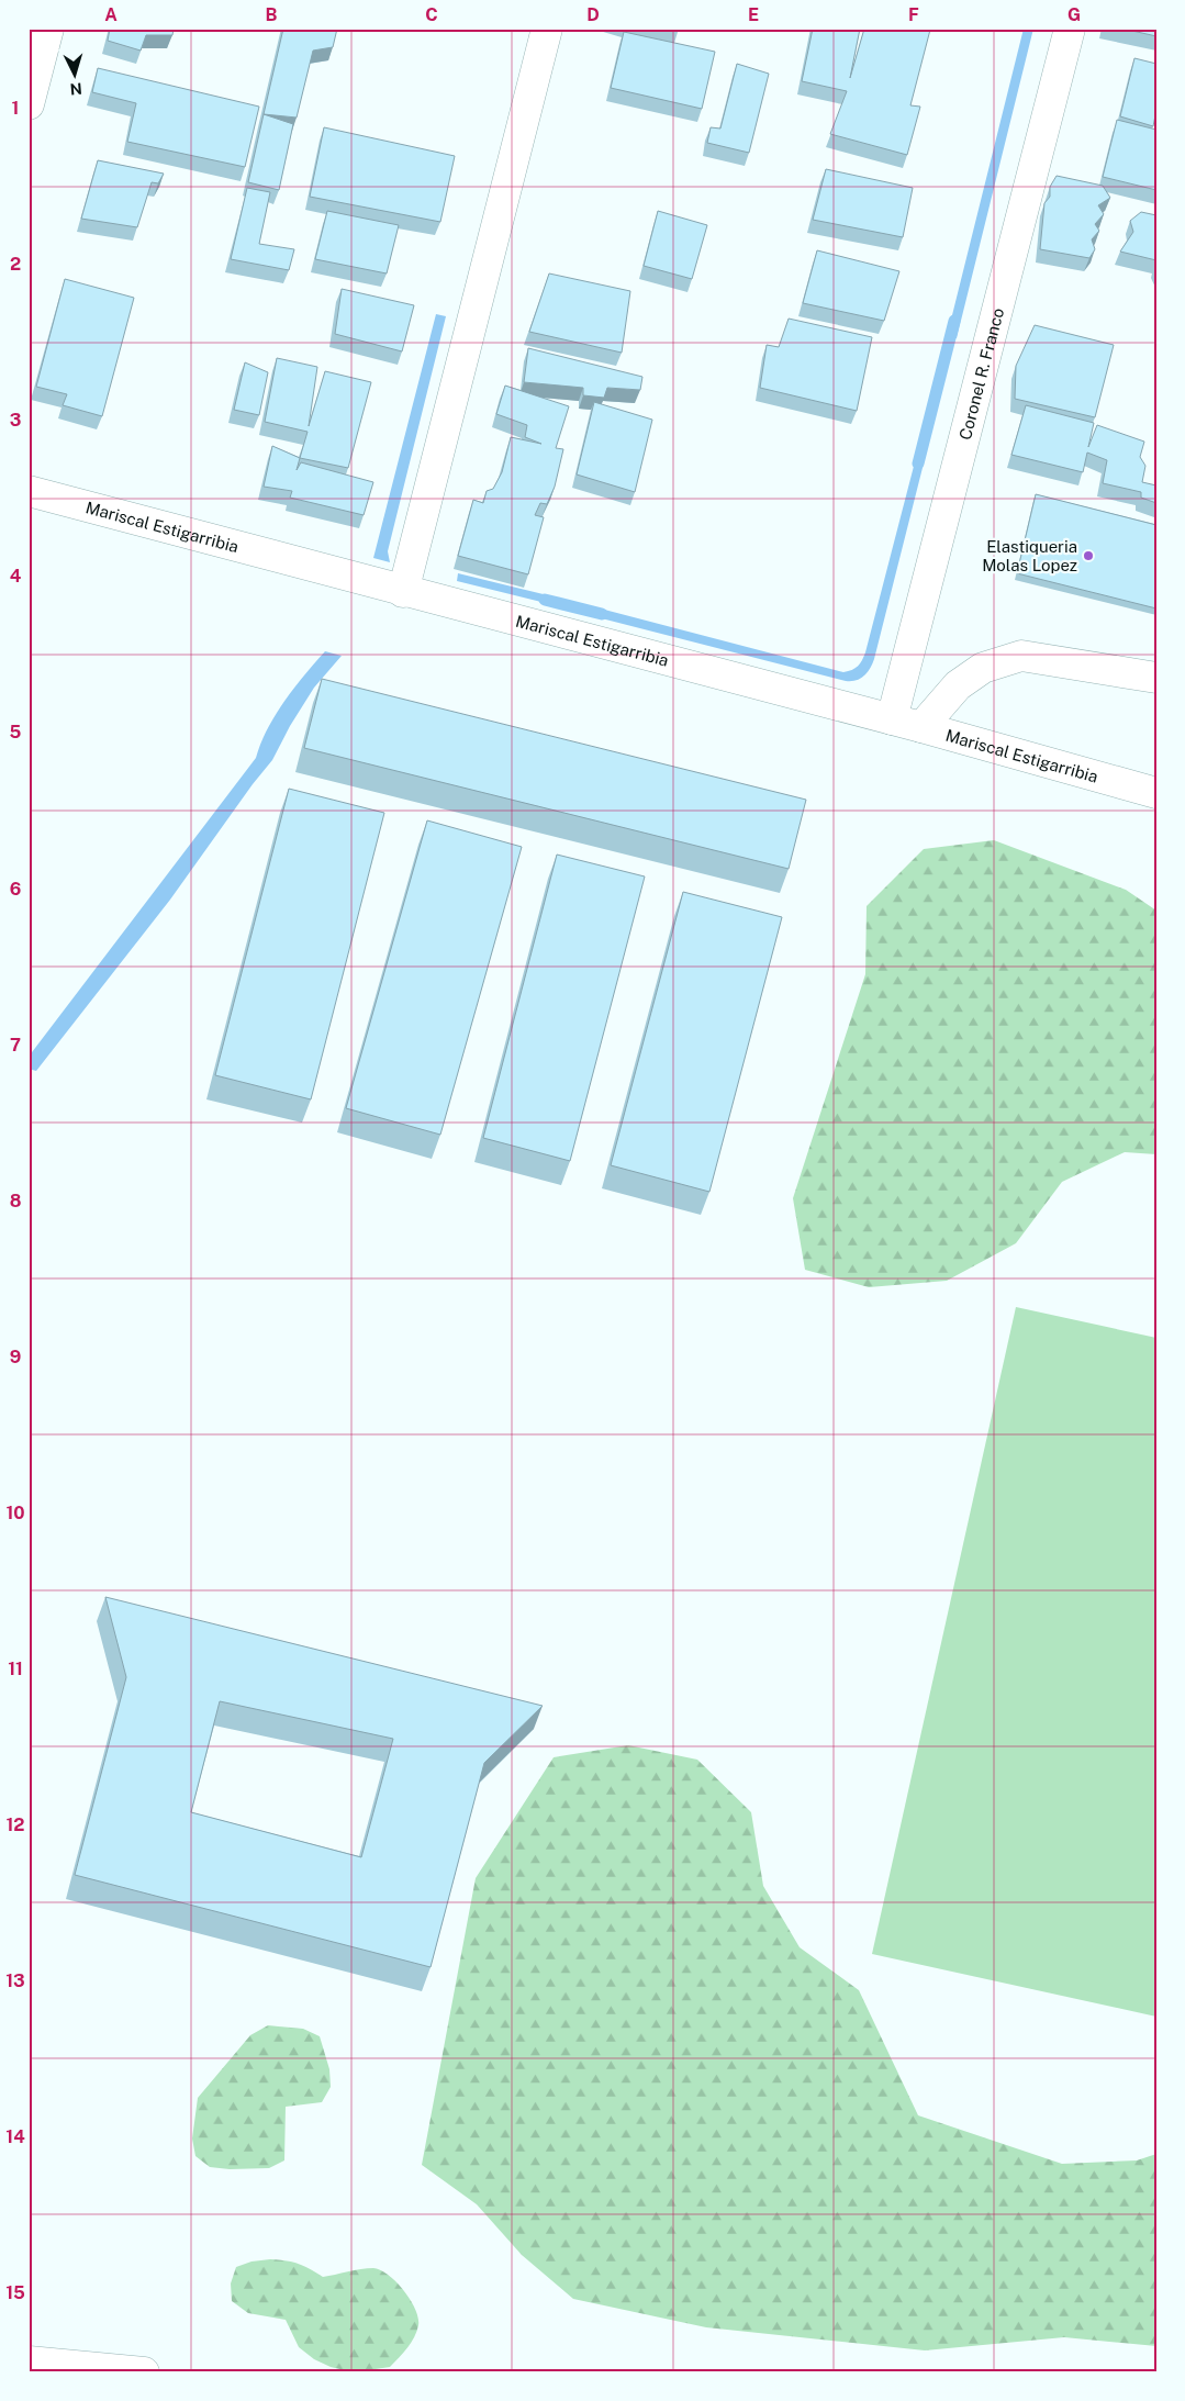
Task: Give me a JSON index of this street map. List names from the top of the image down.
{
  "streets": {
    "street": ["Coronel R. Franco", "Mariscal Estigarribia"]
  },
  "crossings": [
    ["Coronel R. Franco", "Mariscal Estigarribia"]
  ],
  "places": ["Elastiqueria Molas Lopez"],
  "north": "bottom",
  "grid": {
    "columns": [
      "A",
      "B",
      "C",
      "D",
      "E",
      "F",
      "G"
    ],
    "rows": [
      "1",
      "2",
      "3",
      "4",
      "5",
      "6",
      "7",
      "8",
      "9",
      "10",
      "11",
      "12",
      "13",
      "14",
      "15"
    ]
  }
}
